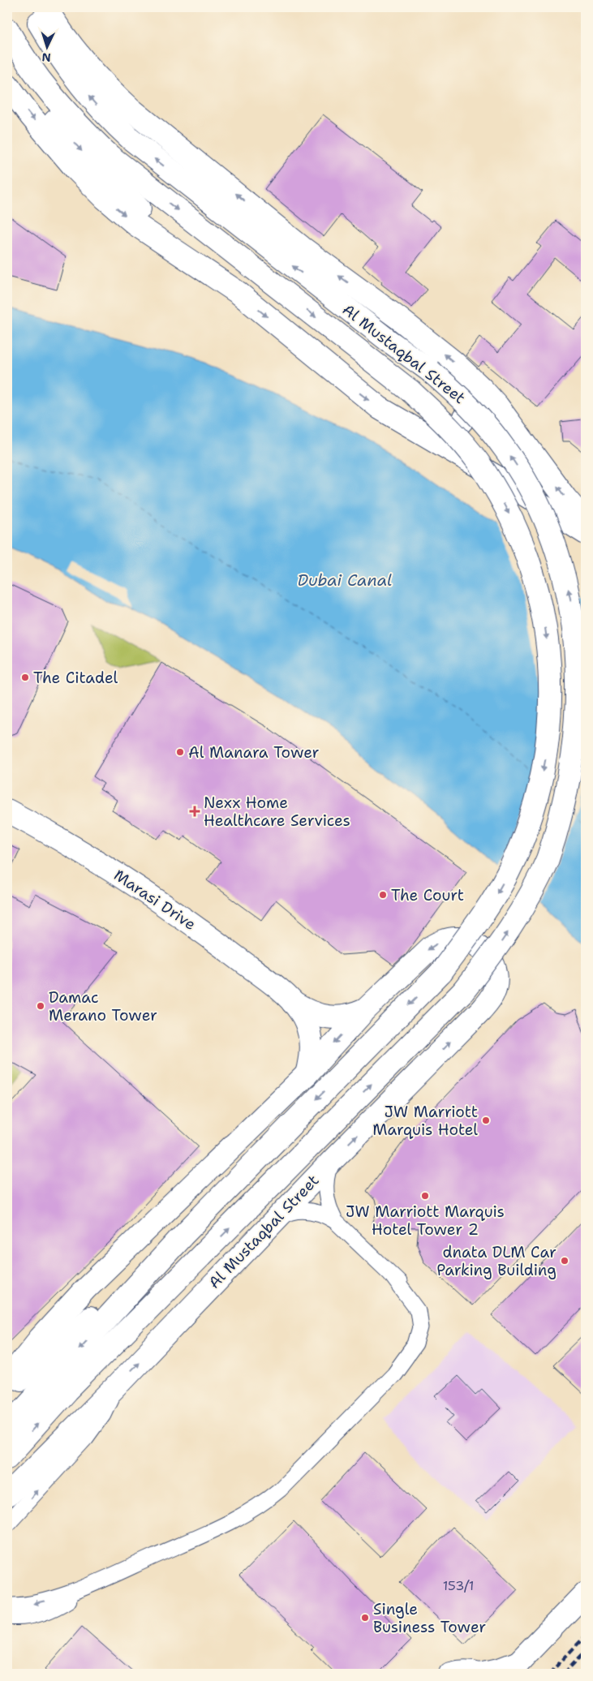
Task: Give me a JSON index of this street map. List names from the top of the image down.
{
  "streets": {
    "main road": ["Al Mustaqbal Street", "Marasi Drive"]
  },
  "crossings": [
    ["Al Mustaqbal Street", "Marasi Drive"]
  ],
  "water": ["Dubai Canal"],
  "places": {
    "other": [
      "The Citadel",
      "Al Manara Tower",
      "The Court",
      "Damac Merano Tower",
      "JW Marriott Marquis Hotel",
      "JW Marriott Marquis Hotel Tower 2",
      "dnata DLM Car Parking Building",
      "Single Business Tower"
    ],
    "health": ["Nexx Home Healthcare Services"]
  },
  "house_numbers": ["153/1"],
  "north": "bottom"
}
